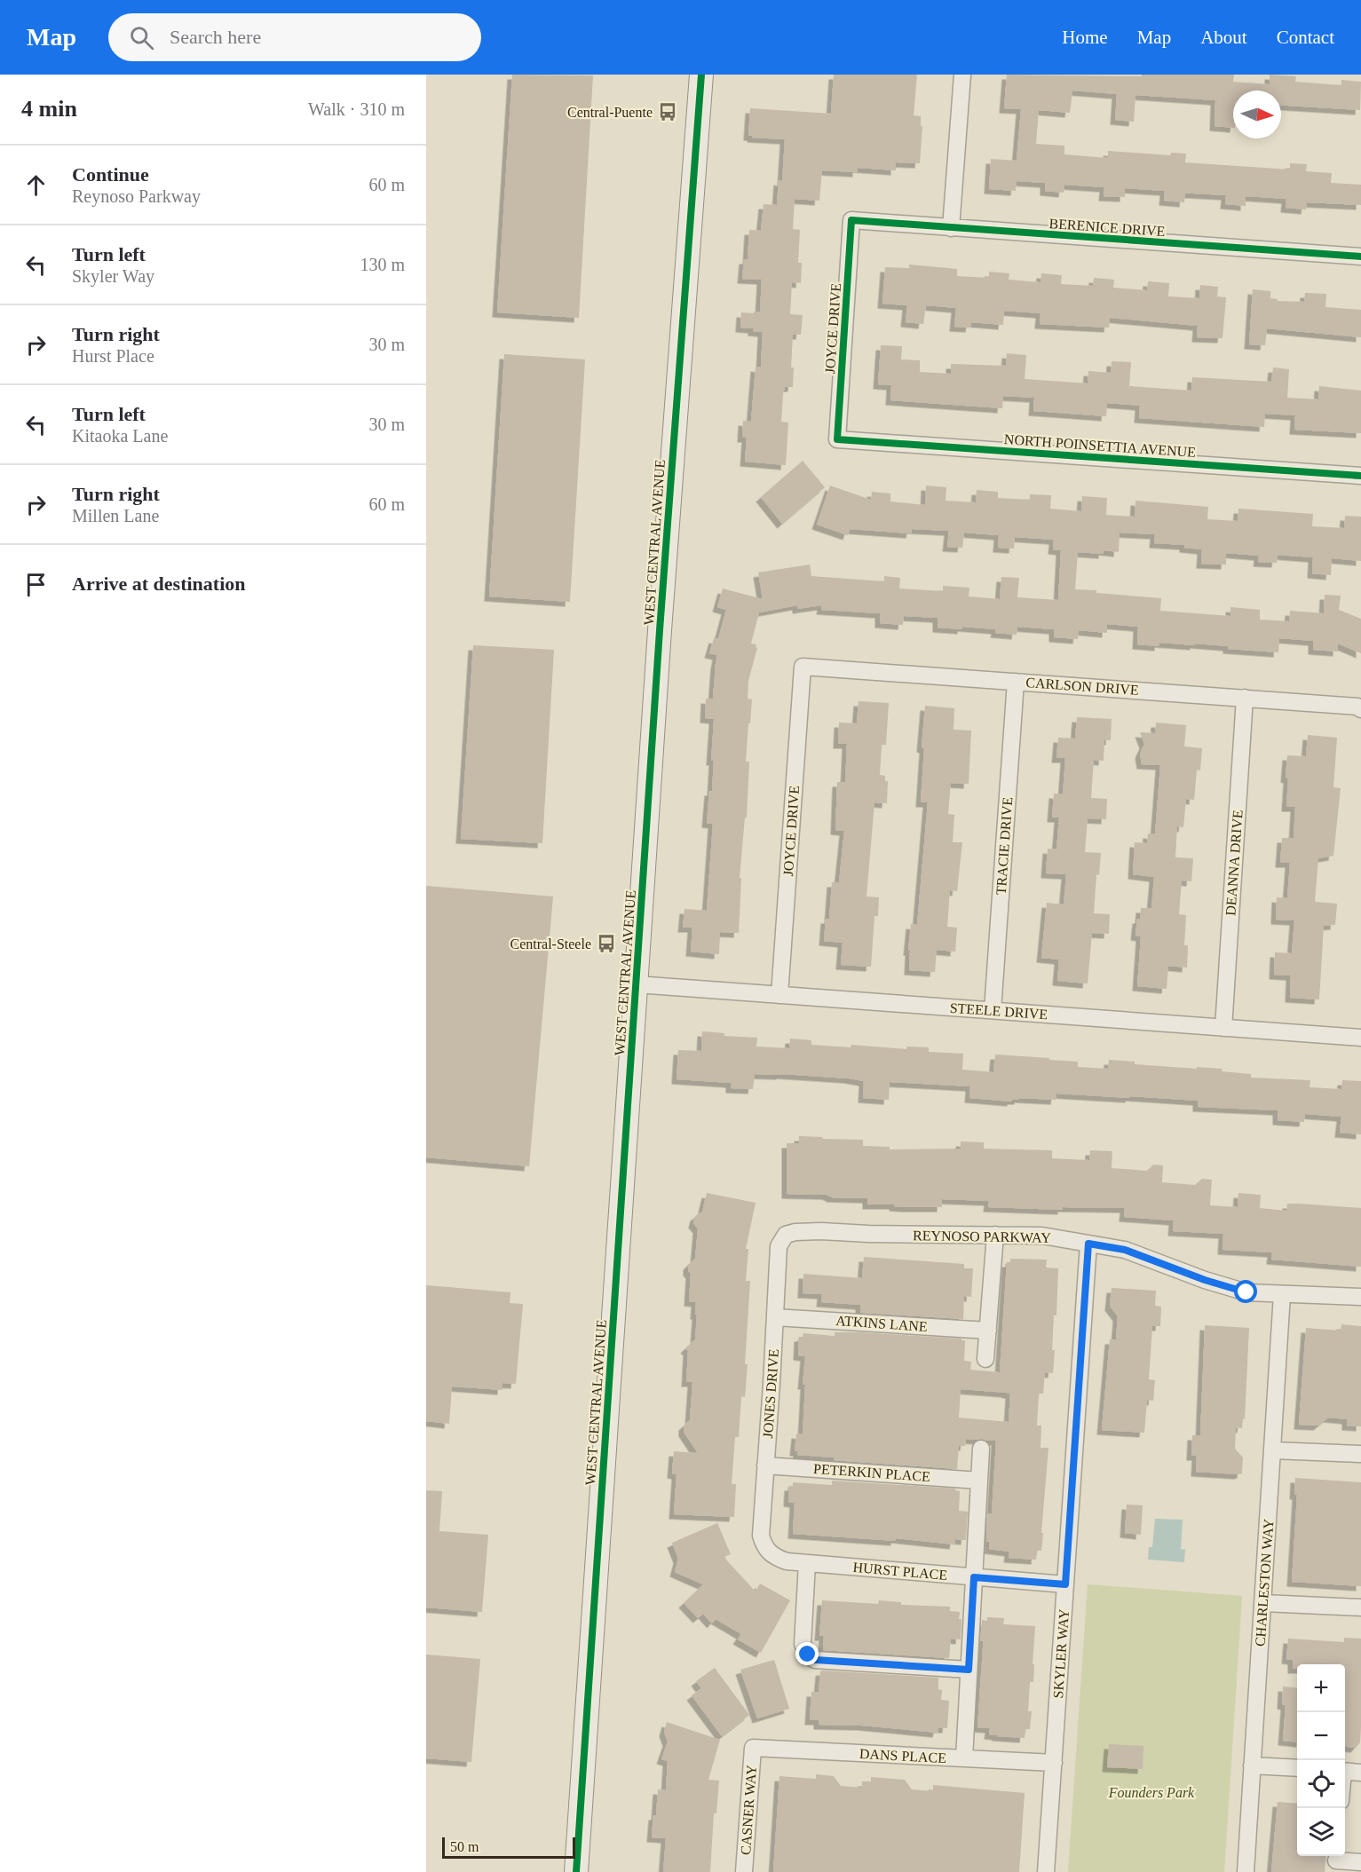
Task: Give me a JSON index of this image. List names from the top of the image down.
{
  "streets": {
    "main road": ["WEST CENTRAL AVENUE"],
    "street": [
      "BERENICE DRIVE",
      "JOYCE DRIVE",
      "NORTH POINSETTIA AVENUE",
      "CARLSON DRIVE",
      "TRACIE DRIVE",
      "DEANNA DRIVE",
      "STEELE DRIVE",
      "REYNOSO PARKWAY",
      "ATKINS LANE",
      "JONES DRIVE",
      "PETERKIN PLACE",
      "HURST PLACE",
      "CHARLESTON WAY",
      "SKYLER WAY",
      "DANS PLACE",
      "CASNER WAY"
    ]
  },
  "crossings": [
    ["BERENICE DRIVE", "JOYCE DRIVE"],
    ["JOYCE DRIVE", "NORTH POINSETTIA AVENUE"],
    ["JOYCE DRIVE", "CARLSON DRIVE"],
    ["JOYCE DRIVE", "STEELE DRIVE"],
    ["WEST CENTRAL AVENUE", "STEELE DRIVE"],
    ["CARLSON DRIVE", "TRACIE DRIVE"],
    ["CARLSON DRIVE", "DEANNA DRIVE"],
    ["TRACIE DRIVE", "STEELE DRIVE"],
    ["DEANNA DRIVE", "STEELE DRIVE"],
    ["REYNOSO PARKWAY", "JONES DRIVE"],
    ["REYNOSO PARKWAY", "CHARLESTON WAY"],
    ["REYNOSO PARKWAY", "SKYLER WAY"],
    ["ATKINS LANE", "JONES DRIVE"],
    ["JONES DRIVE", "PETERKIN PLACE"],
    ["JONES DRIVE", "HURST PLACE"],
    ["HURST PLACE", "SKYLER WAY"],
    ["SKYLER WAY", "DANS PLACE"],
    ["DANS PLACE", "CASNER WAY"]
  ],
  "parks": ["Founders Park"],
  "places": {
    "bus stop": ["Central-Puente", "Central-Steele"]
  },
  "scale_bar": "50 m",
  "north": "right",
  "page": {
    "header": "Map",
    "search": "Search here",
    "nav": [
      "Home",
      "Map",
      "About",
      "Contact"
    ],
    "heading": ["4 min", "Walk · 310 m"],
    "list": [
      ["Continue", "Reynoso Parkway", "60 m"],
      ["Turn left", "Skyler Way", "130 m"],
      ["Turn right", "Hurst Place", "30 m"],
      ["Turn left", "Kitaoka Lane", "30 m"],
      ["Turn right", "Millen Lane", "60 m"],
      "Arrive at destination"
    ],
    "map_buttons": ["+", "−"],
    "scale": "50 m"
  }
}
